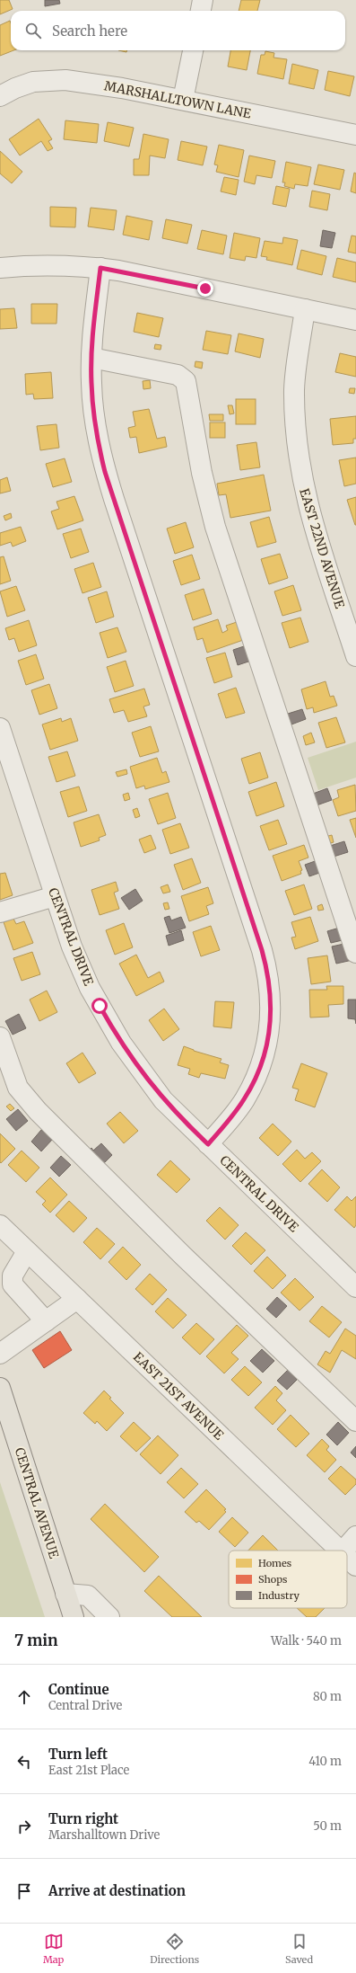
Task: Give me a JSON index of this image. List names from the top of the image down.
{
  "streets": {
    "main road": ["CENTRAL AVENUE"],
    "street": [
      "MARSHALLTOWN LANE",
      "EAST 22ND AVENUE",
      "CENTRAL DRIVE",
      "EAST 21ST AVENUE"
    ]
  },
  "legend": ["Homes", "Shops", "Industry"],
  "page": {
    "search": "Search here",
    "heading": ["7 min", "Walk · 540 m"],
    "list": [
      ["Continue", "Central Drive", "80 m"],
      ["Turn left", "East 21st Place", "410 m"],
      ["Turn right", "Marshalltown Drive", "50 m"],
      "Arrive at destination"
    ],
    "nav": ["Map", "Directions", "Saved"]
  }
}
